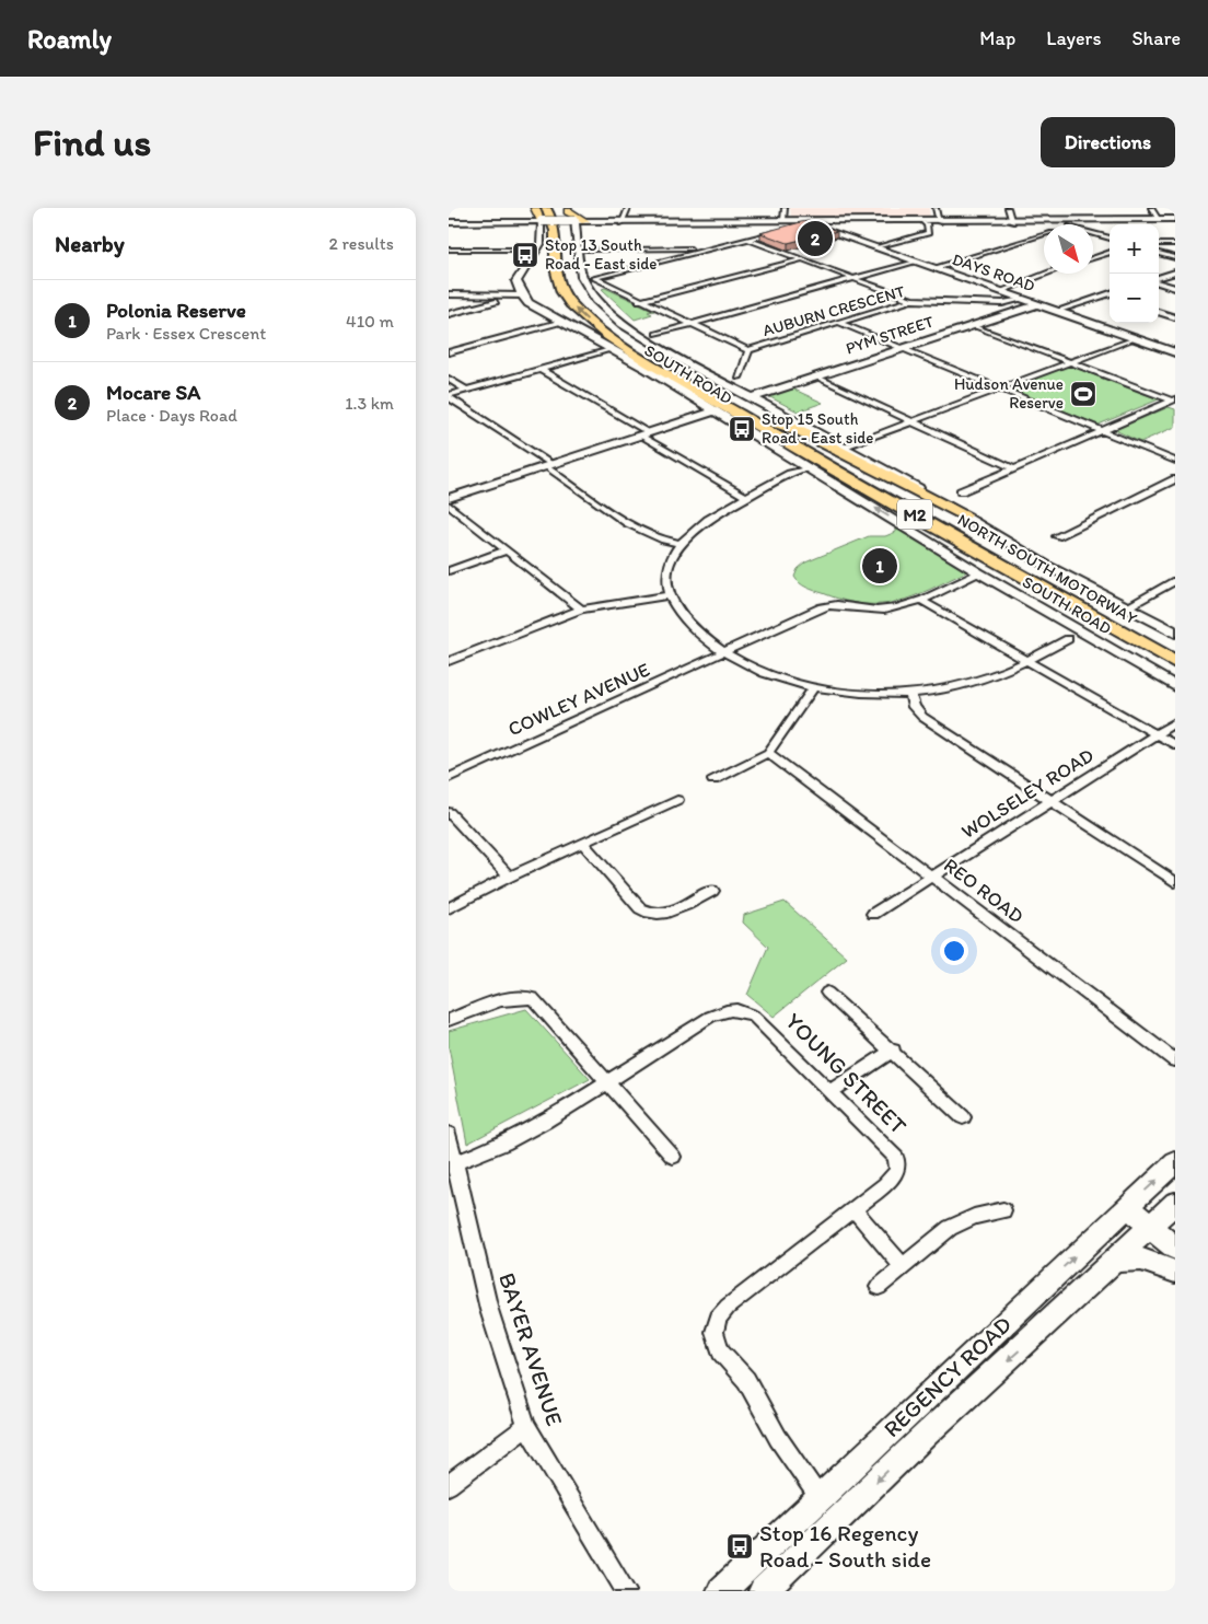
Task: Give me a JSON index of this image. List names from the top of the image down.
{
  "streets": {
    "highway": ["M2", "NORTH SOUTH MOTORWAY"],
    "main road": [
      "DAYS ROAD",
      "PYM STREET",
      "SOUTH ROAD",
      "REGENCY ROAD"
    ],
    "street": [
      "AUBURN CRESCENT",
      "COWLEY AVENUE",
      "WOLSELEY ROAD",
      "REO ROAD",
      "YOUNG STREET",
      "BAYER AVENUE"
    ]
  },
  "crossings": [
    ["DAYS ROAD", "AUBURN CRESCENT"],
    ["DAYS ROAD", "PYM STREET"],
    ["PYM STREET", "SOUTH ROAD"],
    ["SOUTH ROAD", "NORTH SOUTH MOTORWAY"],
    ["SOUTH ROAD", "COWLEY AVENUE"],
    ["WOLSELEY ROAD", "REO ROAD"],
    ["YOUNG STREET", "BAYER AVENUE"],
    ["YOUNG STREET", "REGENCY ROAD"]
  ],
  "places": {
    "bus stop": ["Stop 13 South Road - East side", "Stop 15 South Road - East side", "Stop 16 Regency Road - South side"],
    "sports": ["Hudson Avenue Reserve"]
  },
  "north": "bottom right",
  "page": {
    "header": "Roamly",
    "nav": ["Map", "Layers", "Share"],
    "buttons": "Directions",
    "title": "Find us",
    "heading": ["Nearby", "2 results"],
    "pins": ["2", "1"],
    "map_buttons": ["+", "−"],
    "list": [
      {
        "mark": "1",
        "name": "Polonia Reserve",
        "note": "Park · Essex Crescent",
        "value": "410 m"
      },
      {
        "mark": "2",
        "name": "Mocare SA",
        "note": "Place · Days Road",
        "value": "1.3 km"
      }
    ]
  }
}
